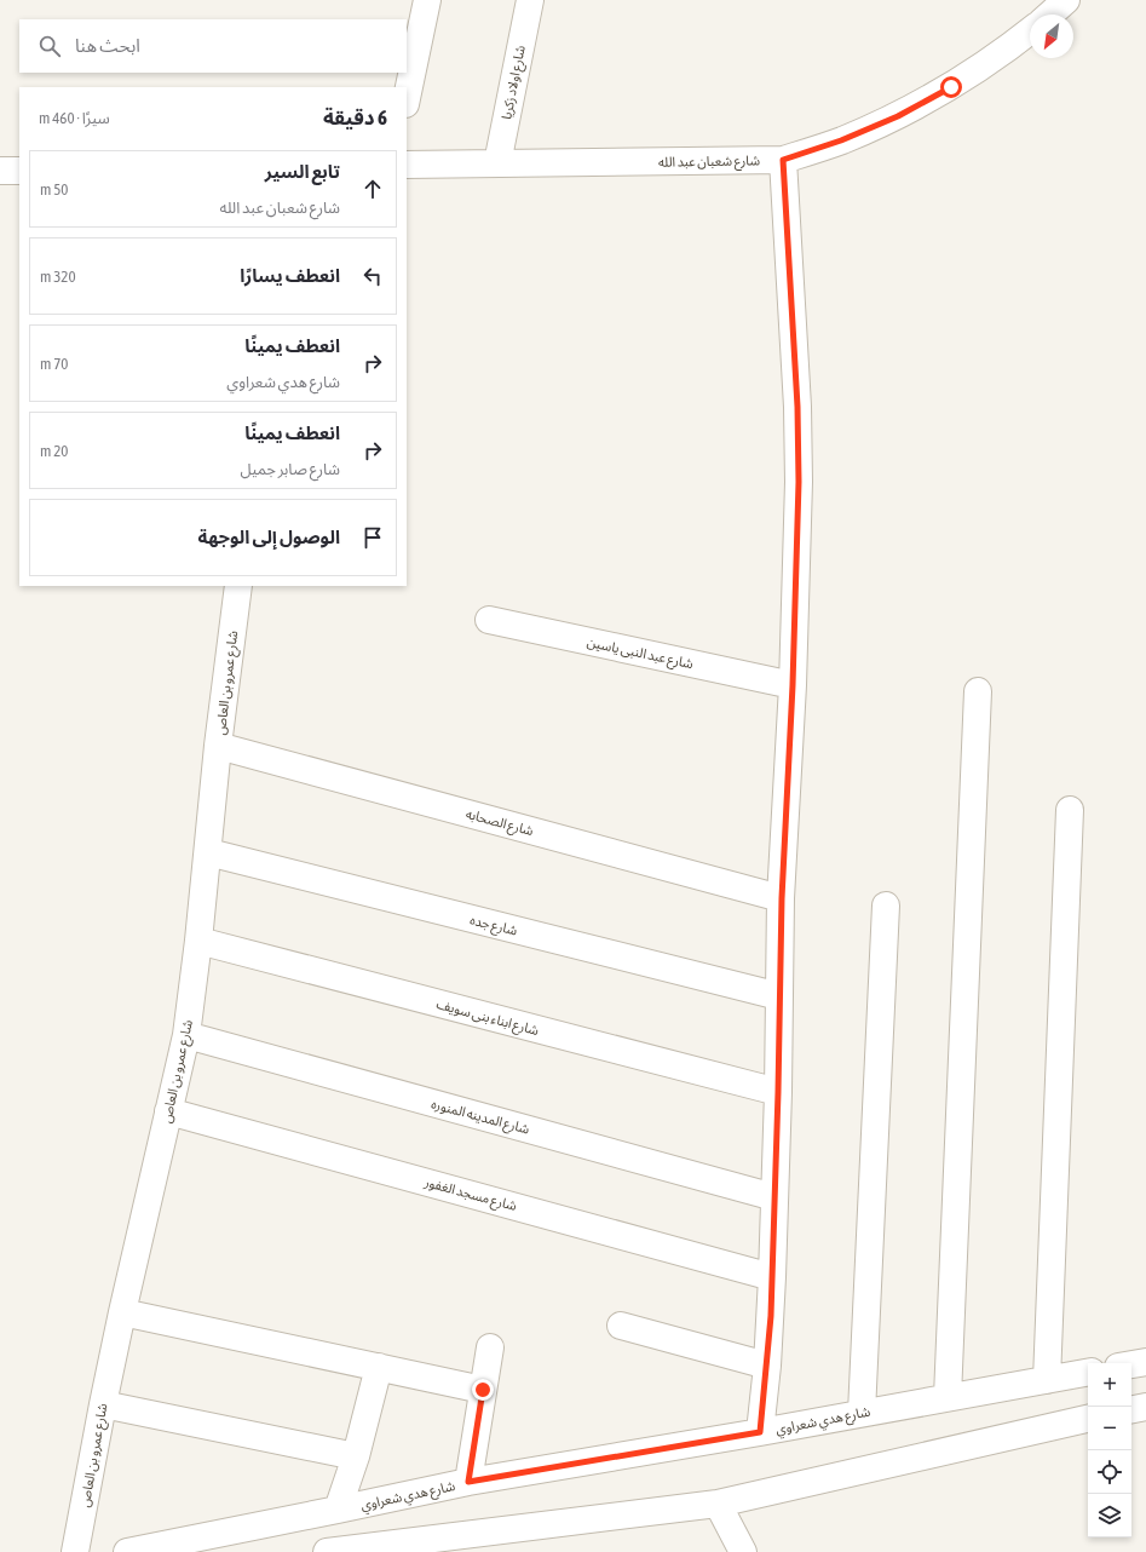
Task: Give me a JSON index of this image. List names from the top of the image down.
{
  "streets": {
    "street": [
      "شارع اولاد زكريا",
      "شارع شعبان عبد الله",
      "شارع عبد النبى ياسين",
      "شارع عمرو بن العاص",
      "شارع الصحابه",
      "شارع جده",
      "شارع ابناء بنى سويف",
      "شارع المدينه المنوره",
      "شارع مسجد الغفور",
      "شارع هدي شعراوي"
    ]
  },
  "crossings": [
    ["شارع اولاد زكريا", "شارع شعبان عبد الله"],
    ["شارع عمرو بن العاص", "شارع الصحابه"],
    ["شارع عمرو بن العاص", "شارع جده"],
    ["شارع عمرو بن العاص", "شارع ابناء بنى سويف"],
    ["شارع عمرو بن العاص", "شارع المدينه المنوره"],
    ["شارع عمرو بن العاص", "شارع مسجد الغفور"]
  ],
  "north": "bottom left",
  "page": {
    "search": "ابحث هنا",
    "heading": ["6 دقيقة", "سيرًا · 460 m"],
    "list": [
      ["تابع السير", "شارع شعبان عبد الله", "50 m"],
      ["انعطف يسارًا", "320 m"],
      ["انعطف يمينًا", "شارع هدي شعراوي", "70 m"],
      ["انعطف يمينًا", "شارع صابر جميل", "20 m"],
      "الوصول إلى الوجهة"
    ],
    "map_buttons": ["+", "−"]
  }
}
